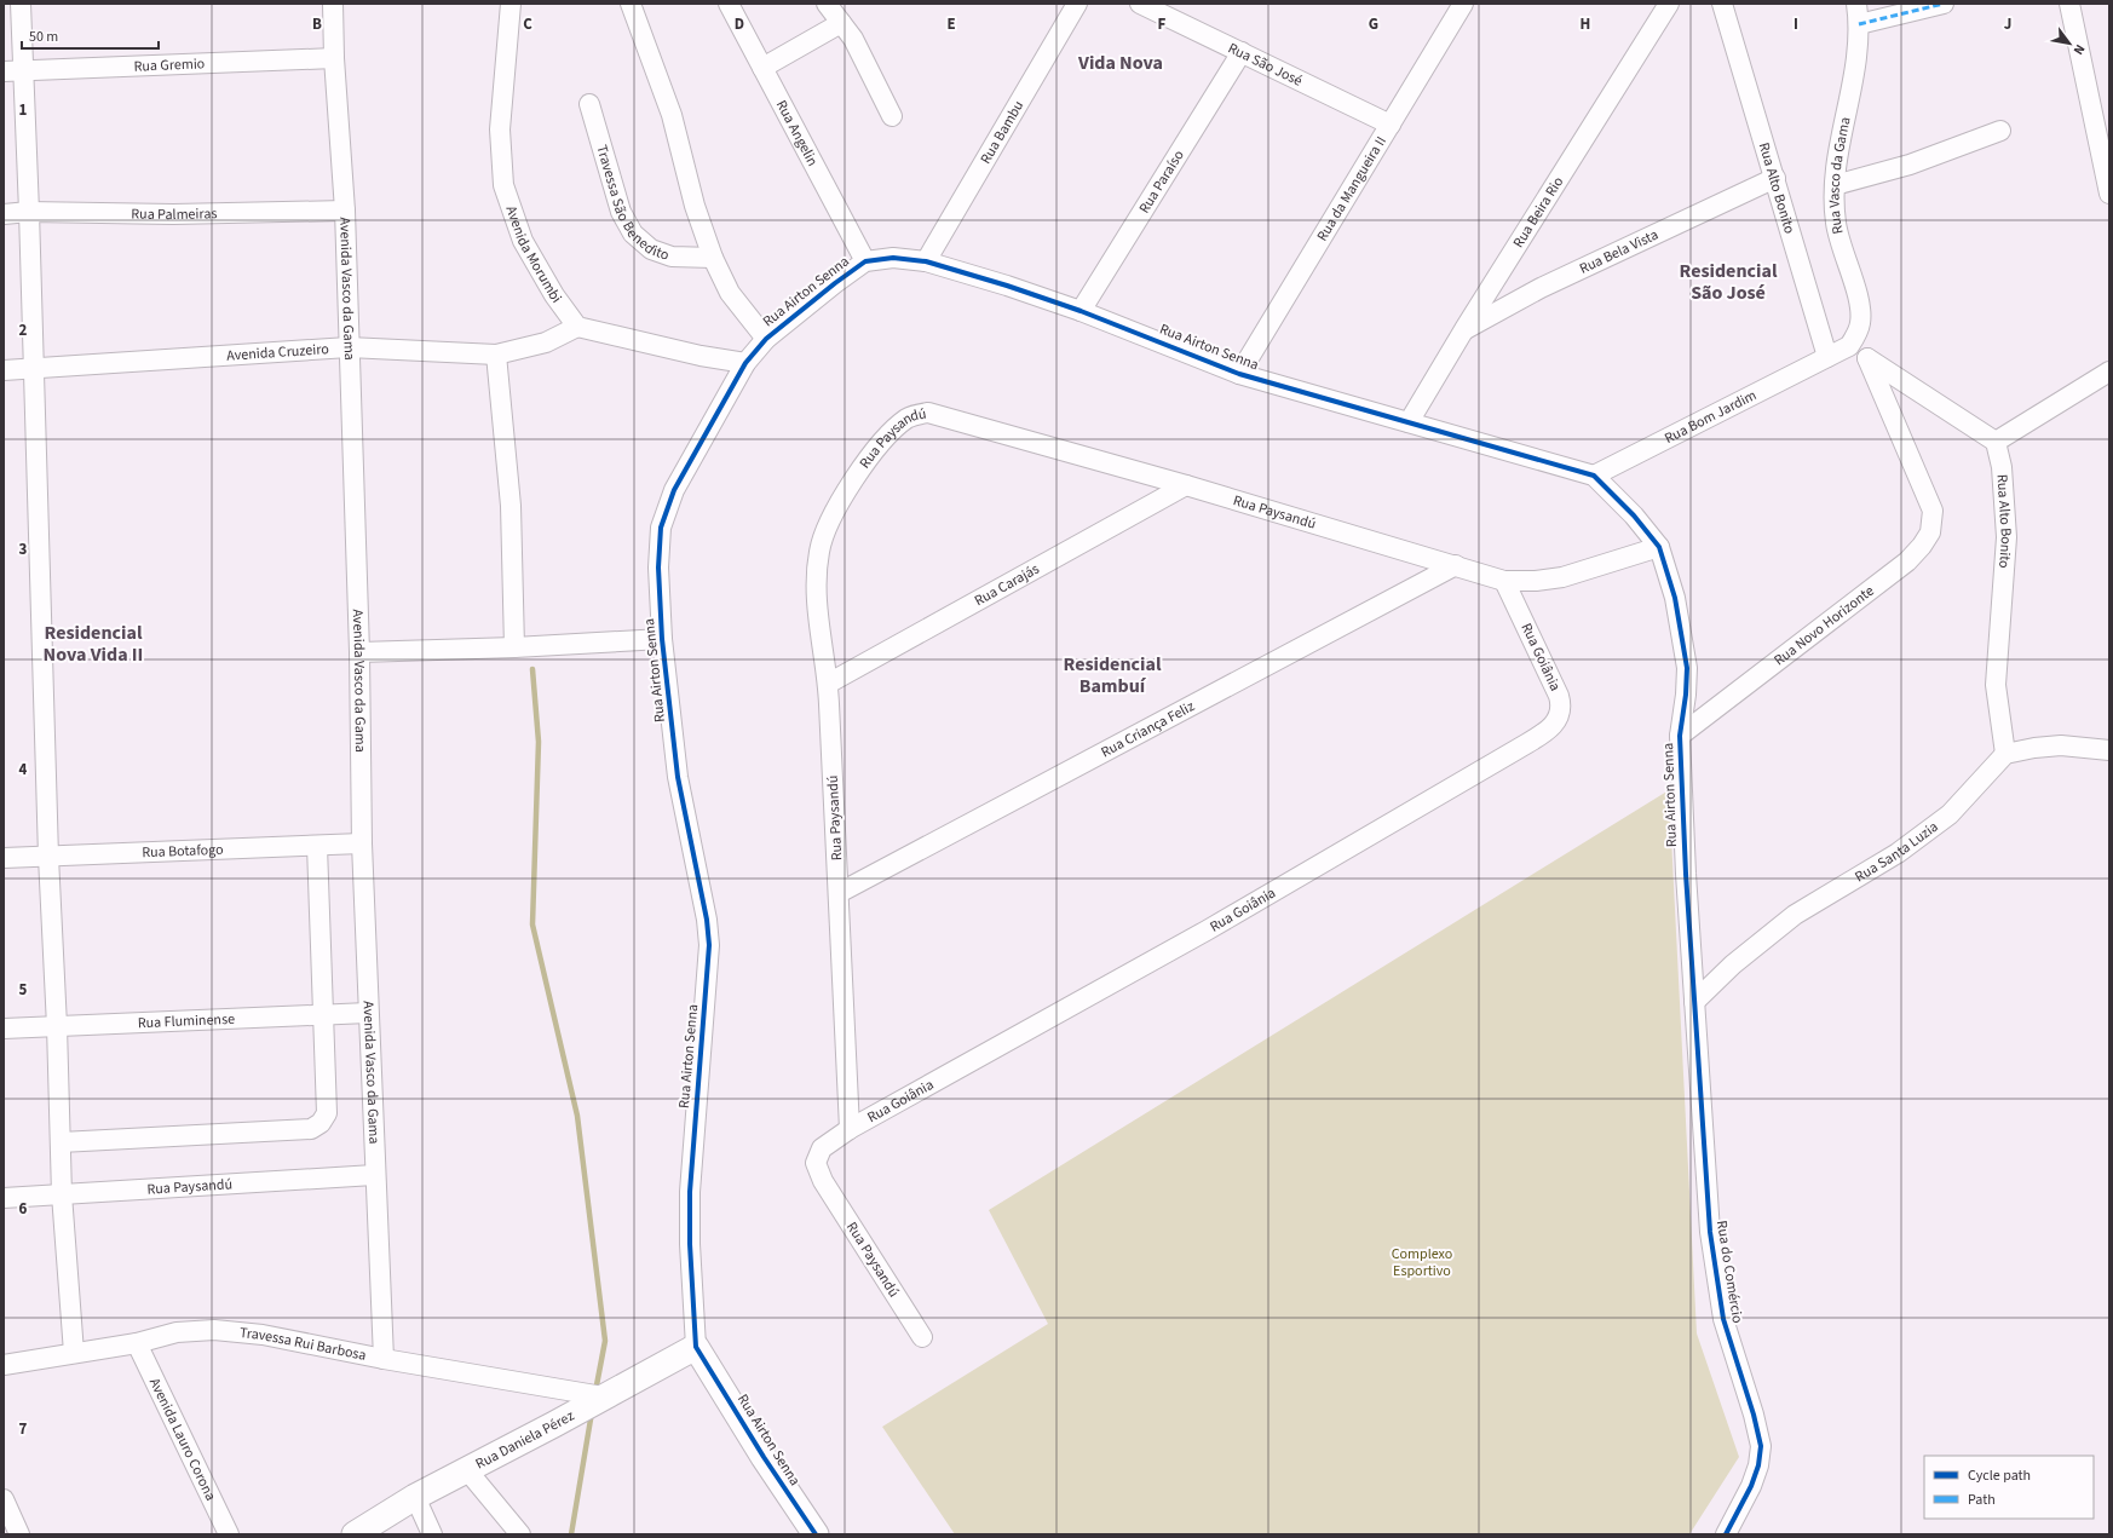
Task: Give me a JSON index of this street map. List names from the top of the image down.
{
  "streets": {
    "street": [
      "Rua São José",
      "Rua Gremio",
      "Rua Angelin",
      "Rua Bambu",
      "Rua Vasco da Gama",
      "Rua Paraíso",
      "Rua Alto Bonito",
      "Rua da Mangueira II",
      "Travessa São Benedito",
      "Rua Palmeiras",
      "Rua Beira Rio",
      "Rua Bela Vista",
      "Avenida Morumbi",
      "Avenida Vasco da Gama",
      "Rua Airton Senna",
      "Avenida Cruzeiro",
      "Rua Bom Jardim",
      "Rua Paysandú",
      "Rua Carajás",
      "Rua Novo Horizonte",
      "Rua Goiânia",
      "Rua Criança Feliz",
      "Rua Botafogo",
      "Rua Santa Luzia",
      "Rua Fluminense",
      "Rua do Comércio",
      "Travessa Rui Barbosa",
      "Avenida Lauro Corona",
      "Rua Daniela Pérez"
    ]
  },
  "crossings": [
    ["Rua São José", "Rua Paraíso"],
    ["Rua São José", "Rua da Mangueira II"],
    ["Rua Gremio", "Avenida Vasco da Gama"],
    ["Rua Angelin", "Rua Airton Senna"],
    ["Rua Bambu", "Rua Airton Senna"],
    ["Rua Paraíso", "Rua Airton Senna"],
    ["Rua Alto Bonito", "Rua Bela Vista"],
    ["Rua Alto Bonito", "Rua Bom Jardim"],
    ["Rua Alto Bonito", "Rua Santa Luzia"],
    ["Rua da Mangueira II", "Rua Airton Senna"],
    ["Rua Palmeiras", "Avenida Vasco da Gama"],
    ["Rua Beira Rio", "Rua Bela Vista"],
    ["Rua Beira Rio", "Rua Airton Senna"],
    ["Avenida Morumbi", "Avenida Cruzeiro"],
    ["Avenida Vasco da Gama", "Avenida Cruzeiro"],
    ["Avenida Vasco da Gama", "Rua Paysandú"],
    ["Avenida Vasco da Gama", "Rua Botafogo"],
    ["Avenida Vasco da Gama", "Rua Fluminense"],
    ["Avenida Vasco da Gama", "Travessa Rui Barbosa"],
    ["Rua Airton Senna", "Rua Bom Jardim"],
    ["Rua Airton Senna", "Rua Paysandú"],
    ["Rua Airton Senna", "Rua Novo Horizonte"],
    ["Rua Airton Senna", "Rua Santa Luzia"],
    ["Rua Airton Senna", "Rua do Comércio"],
    ["Rua Airton Senna", "Rua Daniela Pérez"],
    ["Rua Paysandú", "Rua Carajás"],
    ["Rua Paysandú", "Rua Goiânia"],
    ["Rua Paysandú", "Rua Criança Feliz"],
    ["Rua Santa Luzia", "Rua do Comércio"],
    ["Travessa Rui Barbosa", "Avenida Lauro Corona"],
    ["Travessa Rui Barbosa", "Rua Daniela Pérez"]
  ],
  "districts": [
    "Vida Nova",
    "Residencial São José",
    "Residencial Nova Vida II",
    "Residencial Bambuí"
  ],
  "parks": ["Complexo Esportivo"],
  "legend": ["Cycle path", "Path"],
  "scale_bar": "50 m",
  "north": "bottom right",
  "grid": {
    "columns": [
      "B",
      "C",
      "D",
      "E",
      "F",
      "G",
      "H",
      "I",
      "J"
    ],
    "rows": [
      "1",
      "2",
      "3",
      "4",
      "5",
      "6",
      "7"
    ]
  }
}
